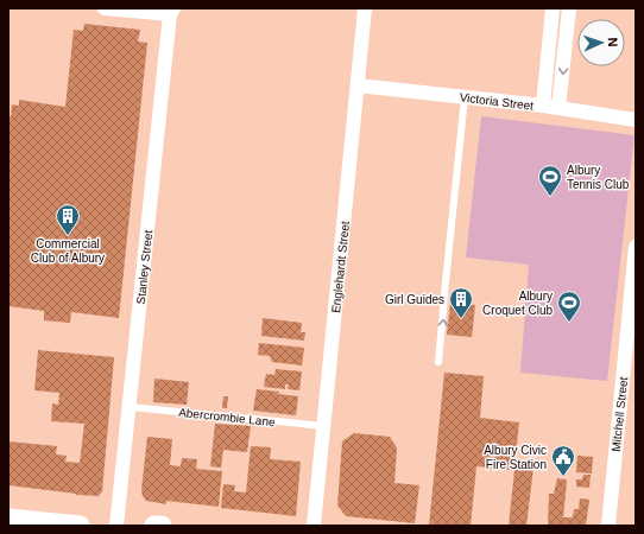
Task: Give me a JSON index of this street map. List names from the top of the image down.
{
  "streets": {
    "street": [
      "Victoria Street",
      "Stanley Street",
      "Englehardt Street",
      "Mitchell Street"
    ],
    "lane": ["Abercrombie Lane"]
  },
  "crossings": [
    ["Victoria Street", "Englehardt Street"],
    ["Stanley Street", "Abercrombie Lane"],
    ["Englehardt Street", "Abercrombie Lane"]
  ],
  "places": {
    "sports": ["Albury Tennis Club", "Albury Croquet Club"],
    "building": ["Commercial Club of Albury", "Girl Guides"],
    "public building": ["Albury Civic Fire Station"]
  },
  "north": "right"
}
